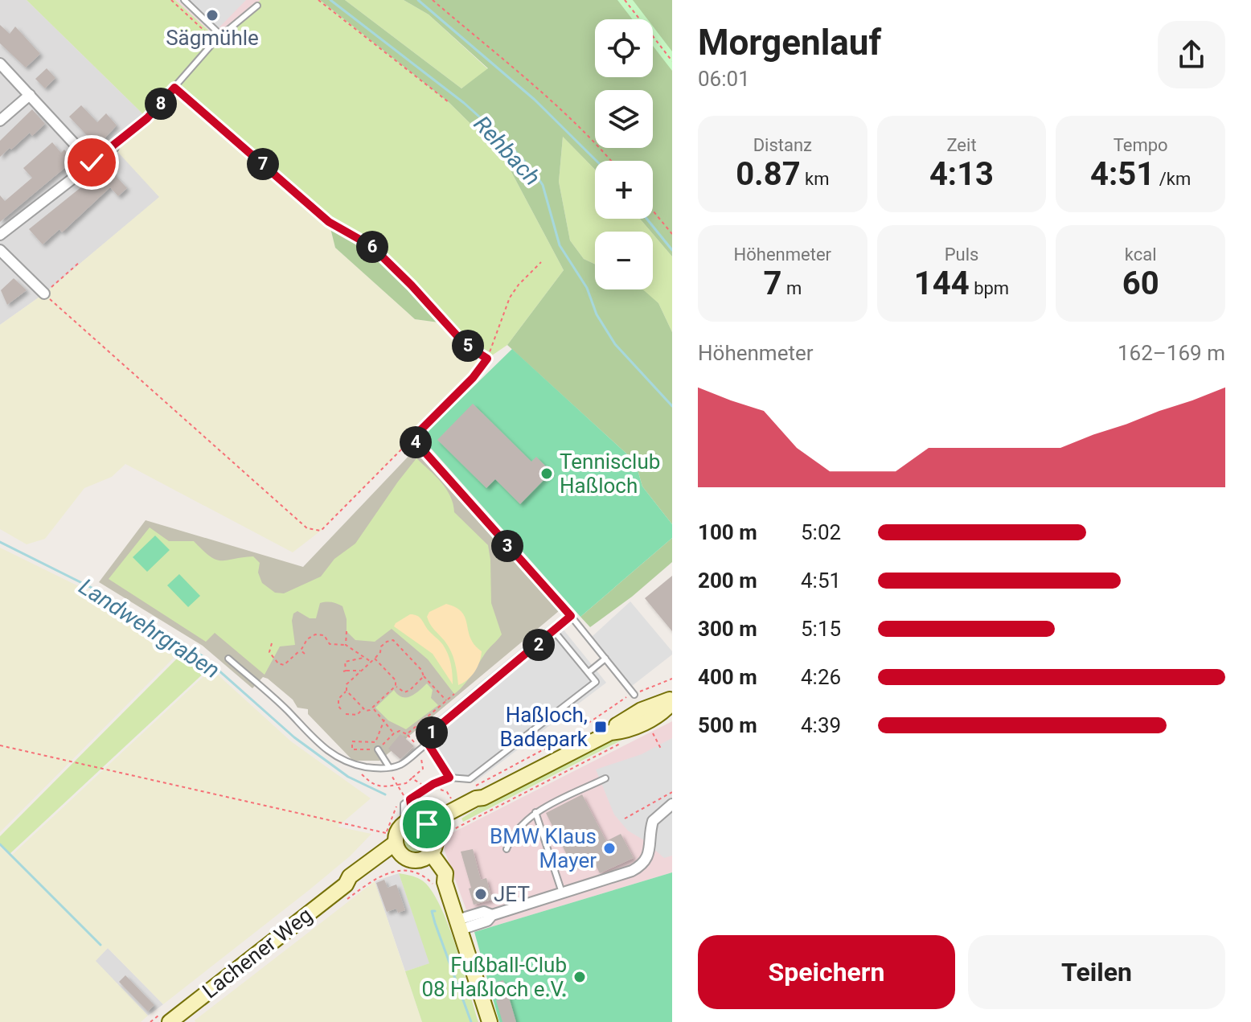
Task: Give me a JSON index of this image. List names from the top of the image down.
{
  "streets": {
    "main road": ["Lachener Weg"]
  },
  "water": ["Rehbach", "Landwehrgraben"],
  "places": {
    "other": [
      "Sägmühle",
      "Tennisclub Haßloch",
      "BMW Klaus Mayer",
      "JET",
      "Fußball-Club 08 Haßloch e.V."
    ],
    "transit": ["Haßloch, Badepark"]
  },
  "page": {
    "heading": ["Morgenlauf", "06:01"],
    "map_buttons": ["+", "−"],
    "pins": [
      "8",
      "7",
      "6",
      "5",
      "4",
      "3",
      "2",
      "1"
    ],
    "stats": [
      ["Distanz", "0.87 km"],
      ["Zeit", "4:13"],
      ["Tempo", "4:51 /km"],
      ["Höhenmeter", "7 m"],
      ["Puls", "144 bpm"],
      ["kcal", "60"]
    ],
    "chart": ["Höhenmeter", "162–169 m"],
    "list": [
      {
        "name": "100 m",
        "note": "5:02"
      },
      {
        "name": "200 m",
        "note": "4:51"
      },
      {
        "name": "300 m",
        "note": "5:15"
      },
      {
        "name": "400 m",
        "note": "4:26"
      },
      {
        "name": "500 m",
        "note": "4:39"
      }
    ],
    "buttons": ["Speichern", "Teilen"]
  }
}
